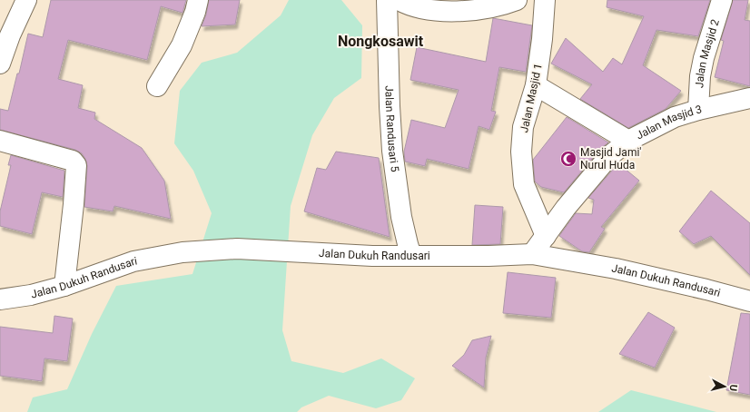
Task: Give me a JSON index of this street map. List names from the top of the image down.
{
  "streets": {
    "street": [
      "Jalan Masjid 2",
      "Jalan Masjid 1",
      "Jalan Masjid 3",
      "Jalan Randusari 5",
      "Jalan Dukuh Randusari"
    ]
  },
  "crossings": [
    ["Jalan Masjid 2", "Jalan Masjid 3"],
    ["Jalan Masjid 1", "Jalan Masjid 3"],
    ["Jalan Masjid 3", "Jalan Dukuh Randusari"],
    ["Jalan Randusari 5", "Jalan Dukuh Randusari"]
  ],
  "districts": ["Nongkosawit"],
  "places": {
    "mosque": ["Masjid Jami' Nurul Huda"]
  },
  "north": "right"
}
